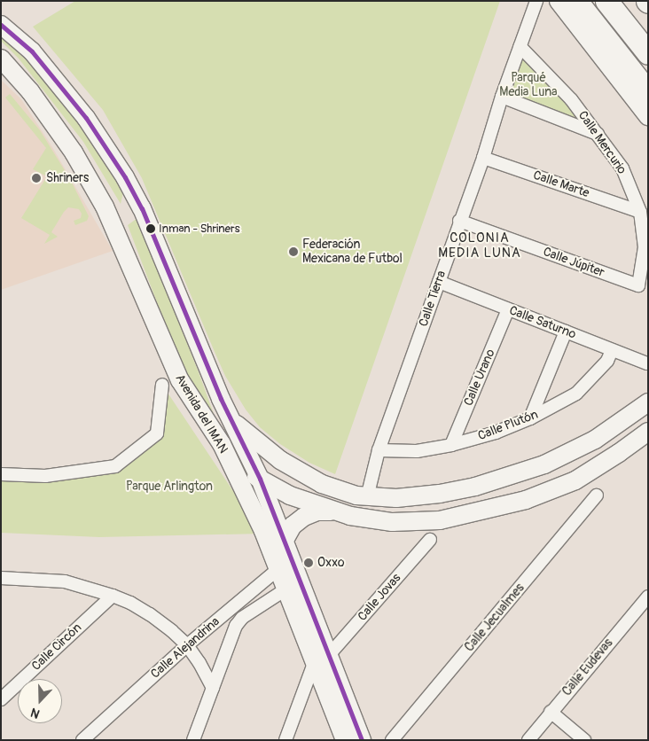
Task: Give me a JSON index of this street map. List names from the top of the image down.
{
  "streets": {
    "main road": ["Avenida del IMAN"],
    "street": [
      "Calle Mercurio",
      "Calle Marte",
      "Calle Júpiter",
      "Calle Tierra",
      "Calle Saturno",
      "Calle Urano",
      "Calle Plutón",
      "Calle Jovas",
      "Calle Jecualmes",
      "Calle Circón",
      "Calle Alejandrina",
      "Calle Eudevas"
    ]
  },
  "crossings": [
    ["Calle Mercurio", "Calle Marte"],
    ["Calle Mercurio", "Calle Júpiter"],
    ["Calle Mercurio", "Calle Tierra"],
    ["Calle Marte", "Calle Tierra"],
    ["Calle Júpiter", "Calle Tierra"],
    ["Calle Tierra", "Calle Saturno"],
    ["Calle Tierra", "Calle Plutón"],
    ["Calle Saturno", "Calle Urano"],
    ["Calle Saturno", "Calle Plutón"],
    ["Calle Urano", "Calle Plutón"],
    ["Avenida del IMAN", "Calle Jovas"],
    ["Avenida del IMAN", "Calle Alejandrina"]
  ],
  "districts": ["COLONIA MEDIA LUNA"],
  "parks": ["Parqué Media Luna", "Parque Arlington"],
  "places": [
    "Shriners",
    "Inman - Shriners",
    "Federación Mexicana de Futbol",
    "Oxxo"
  ],
  "north": "bottom"
}
